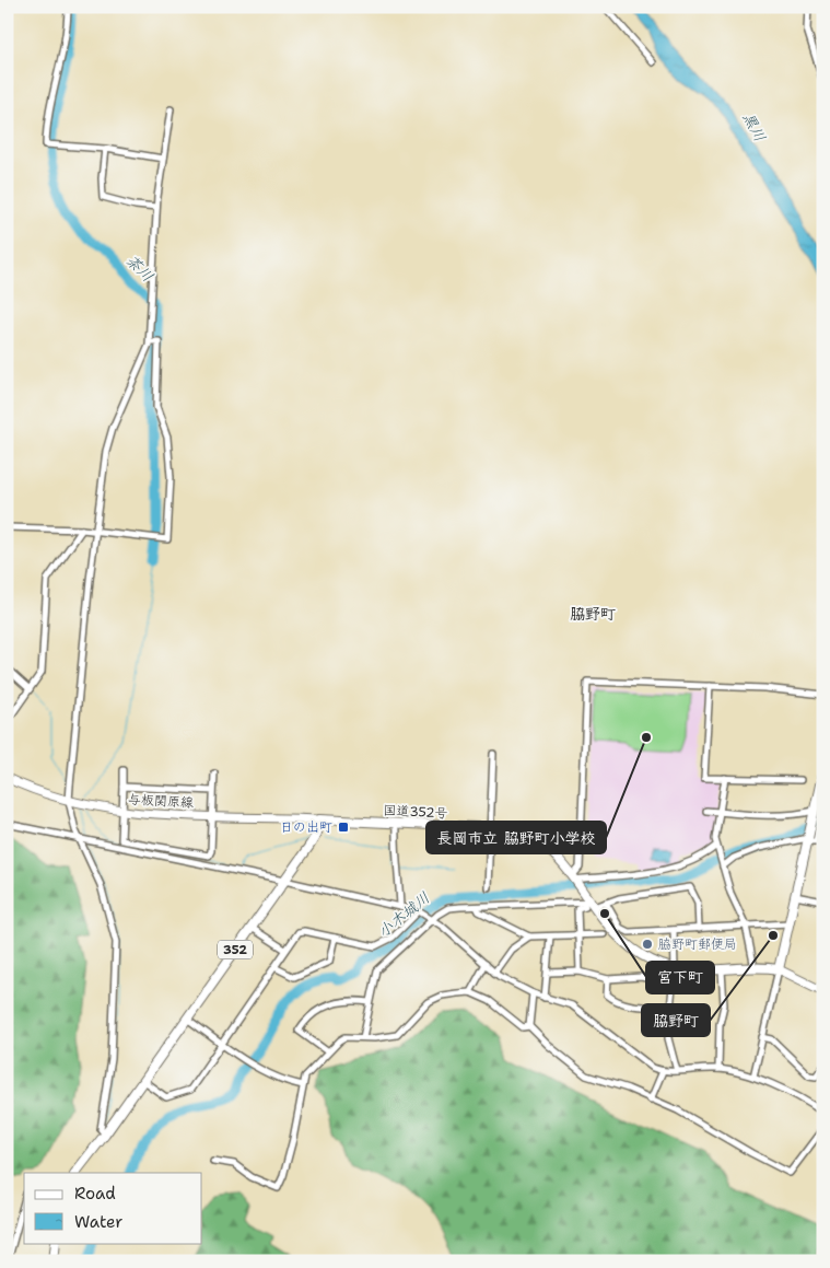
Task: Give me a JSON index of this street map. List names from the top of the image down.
{
  "streets": {
    "highway": ["国道352号", "352"],
    "main road": ["与板関原線"]
  },
  "crossings": [
    ["与板関原線", "国道352号"],
    ["与板関原線", "352"],
    ["国道352号", "352"]
  ],
  "districts": ["脇野町"],
  "water": ["黒川", "茶川", "小木城川"],
  "places": {
    "other": [
      "長岡市立 脇野町小学校",
      "宮下町",
      "脇野町",
      "脇野町郵便局"
    ],
    "transit": ["日の出町"]
  },
  "legend": ["Road", "Water"]
}
